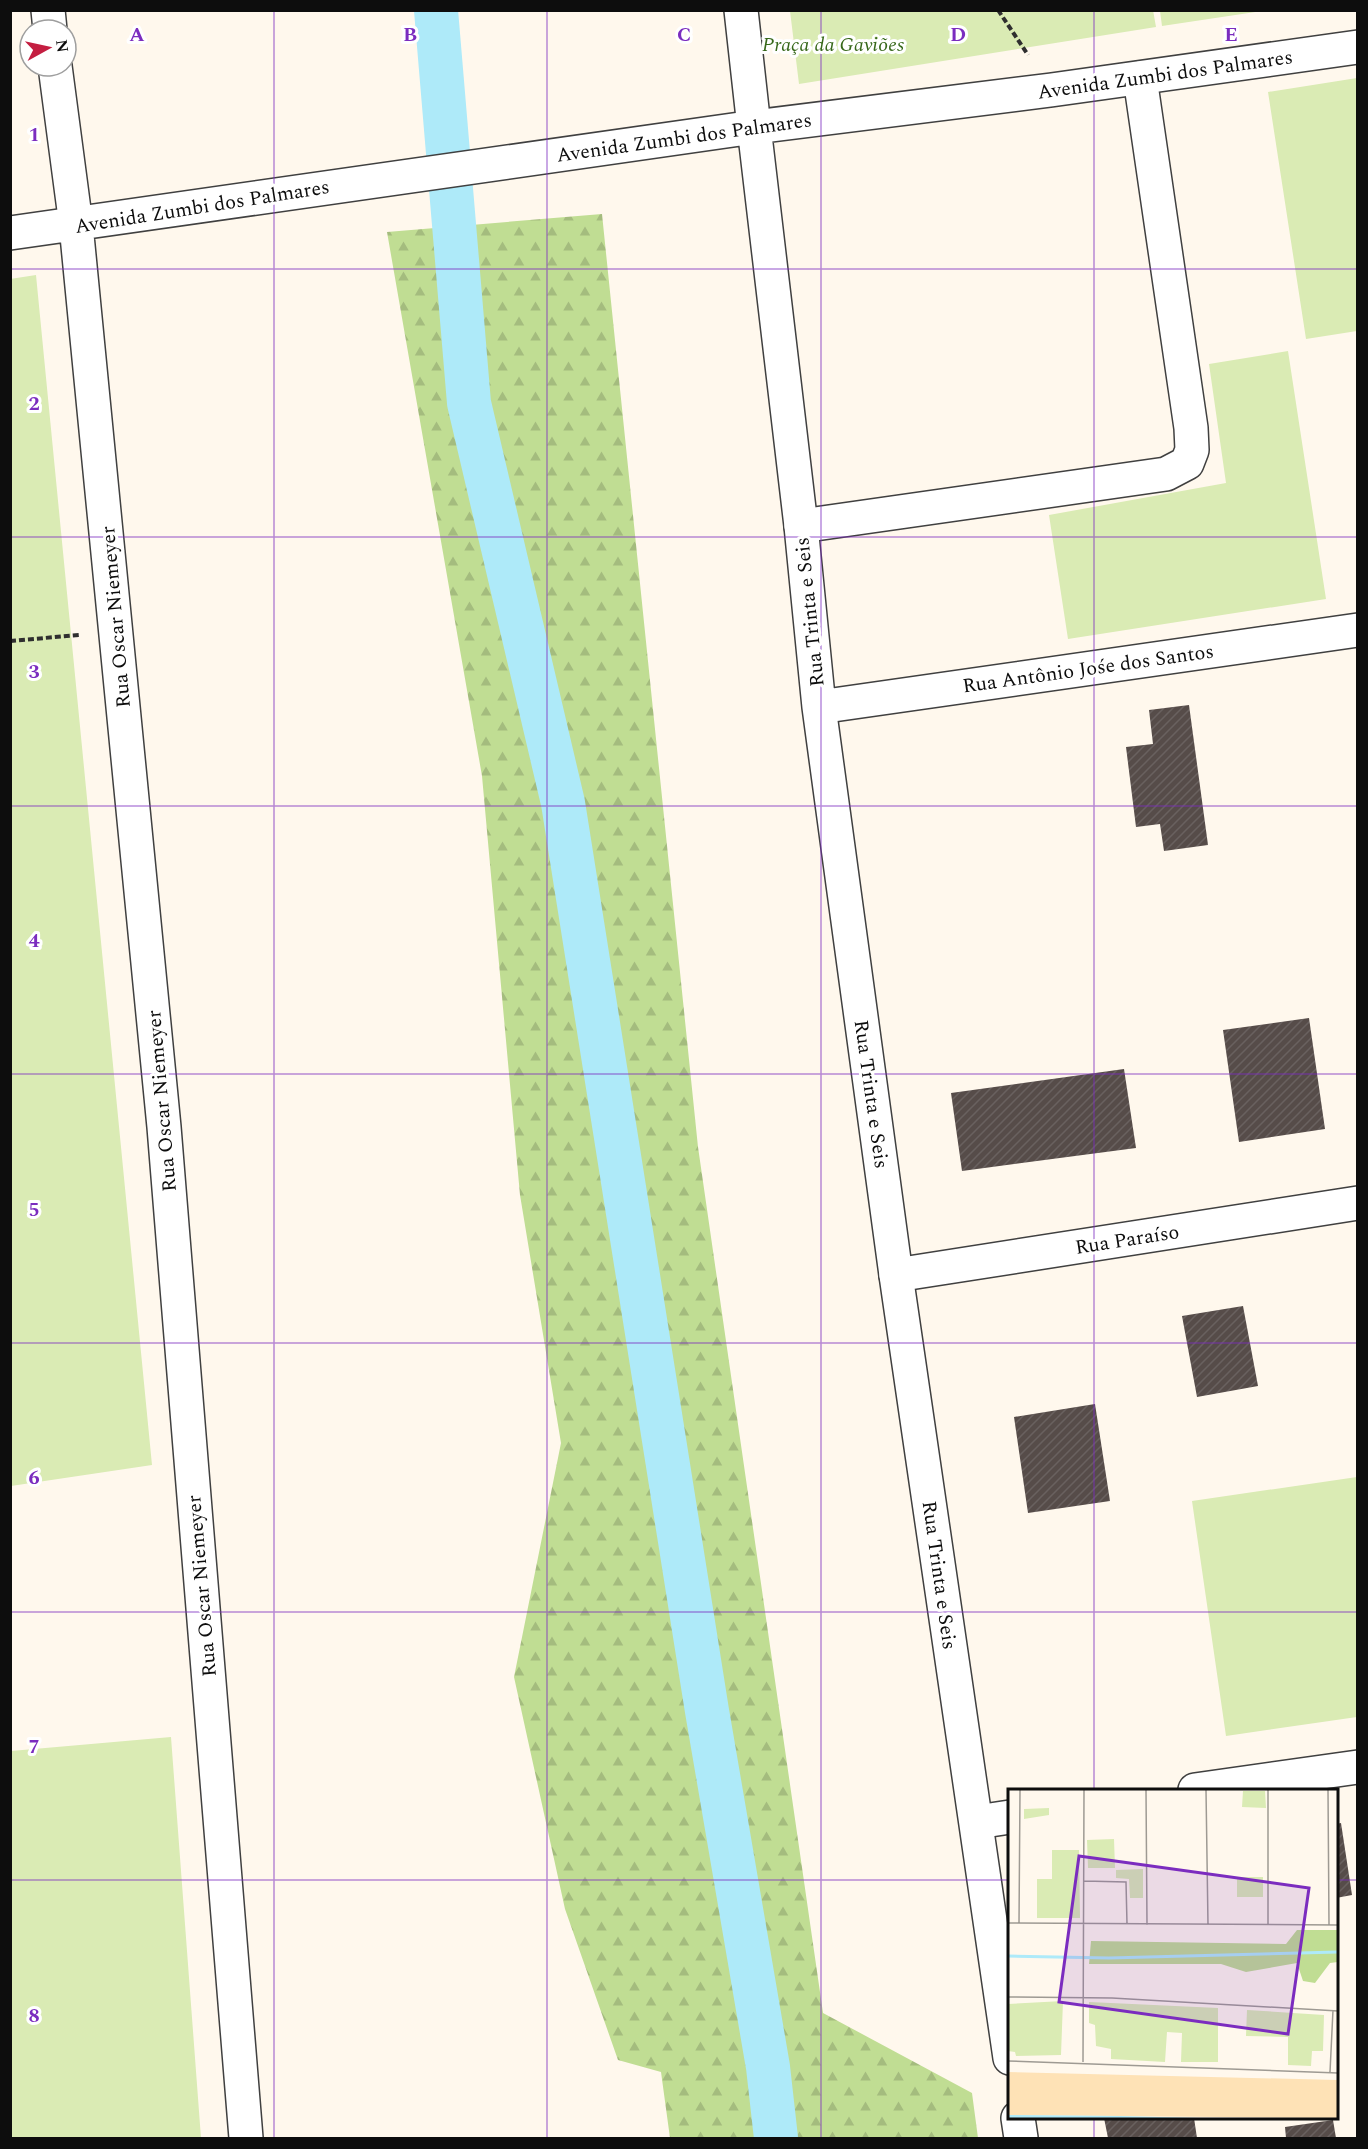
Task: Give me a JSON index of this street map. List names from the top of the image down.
{
  "streets": {
    "street": [
      "Avenida Zumbi dos Palmares",
      "Rua Trinta e Seis",
      "Rua Oscar Niemeyer",
      "Rua Antônio Jośe dos Santos",
      "Rua Paraíso"
    ]
  },
  "crossings": [
    ["Avenida Zumbi dos Palmares", "Rua Trinta e Seis"],
    ["Avenida Zumbi dos Palmares", "Rua Oscar Niemeyer"],
    ["Rua Trinta e Seis", "Rua Antônio Jośe dos Santos"],
    ["Rua Trinta e Seis", "Rua Paraíso"]
  ],
  "parks": ["Praça da Gaviões"],
  "north": "right",
  "grid": {
    "columns": [
      "A",
      "B",
      "C",
      "D",
      "E"
    ],
    "rows": [
      "1",
      "2",
      "3",
      "4",
      "5",
      "6",
      "7",
      "8"
    ]
  }
}
